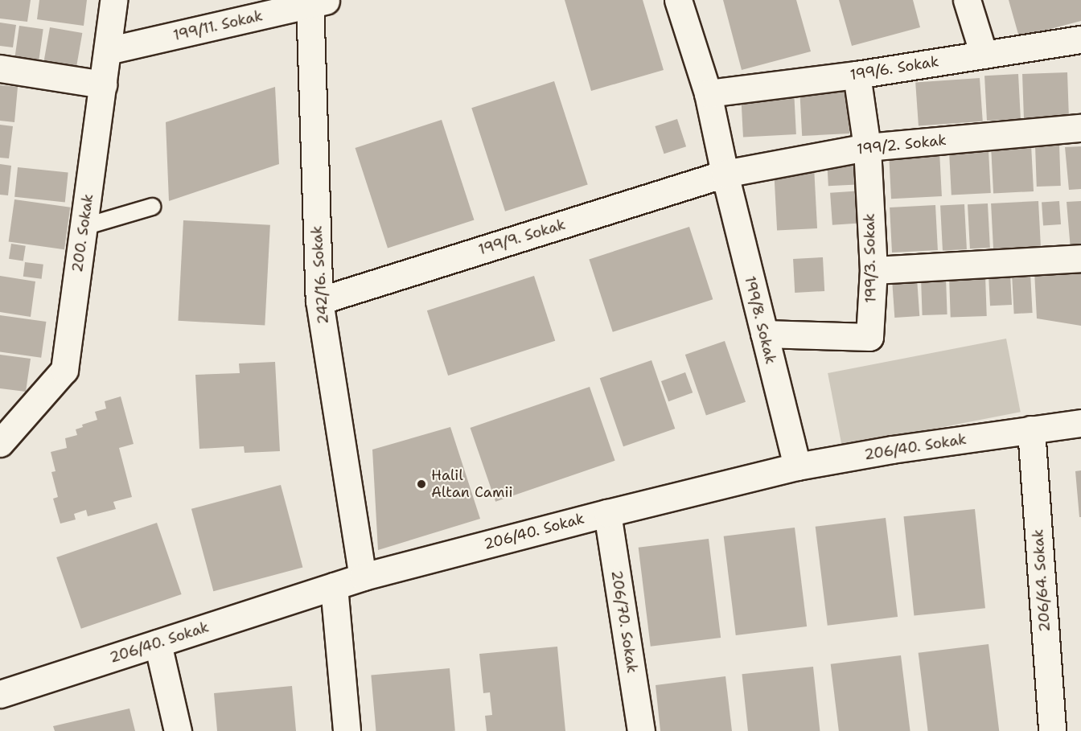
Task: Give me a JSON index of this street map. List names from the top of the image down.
{
  "streets": {
    "street": [
      "199/11. Sokak",
      "199/6. Sokak",
      "199/2. Sokak",
      "200. Sokak",
      "199/9. Sokak",
      "199/3. Sokak",
      "242/16. Sokak",
      "199/8. Sokak",
      "206/40. Sokak",
      "206/64. Sokak",
      "206/70. Sokak"
    ]
  },
  "crossings": [
    ["199/11. Sokak", "200. Sokak"],
    ["199/11. Sokak", "242/16. Sokak"],
    ["199/6. Sokak", "199/3. Sokak"],
    ["199/6. Sokak", "199/8. Sokak"],
    ["199/2. Sokak", "199/9. Sokak"],
    ["199/2. Sokak", "199/3. Sokak"],
    ["199/2. Sokak", "199/8. Sokak"],
    ["199/9. Sokak", "242/16. Sokak"],
    ["199/9. Sokak", "199/8. Sokak"],
    ["199/3. Sokak", "199/8. Sokak"],
    ["242/16. Sokak", "206/40. Sokak"],
    ["199/8. Sokak", "206/40. Sokak"],
    ["206/40. Sokak", "206/64. Sokak"],
    ["206/40. Sokak", "206/70. Sokak"]
  ],
  "places": ["Halil Altan Camii"]
}
